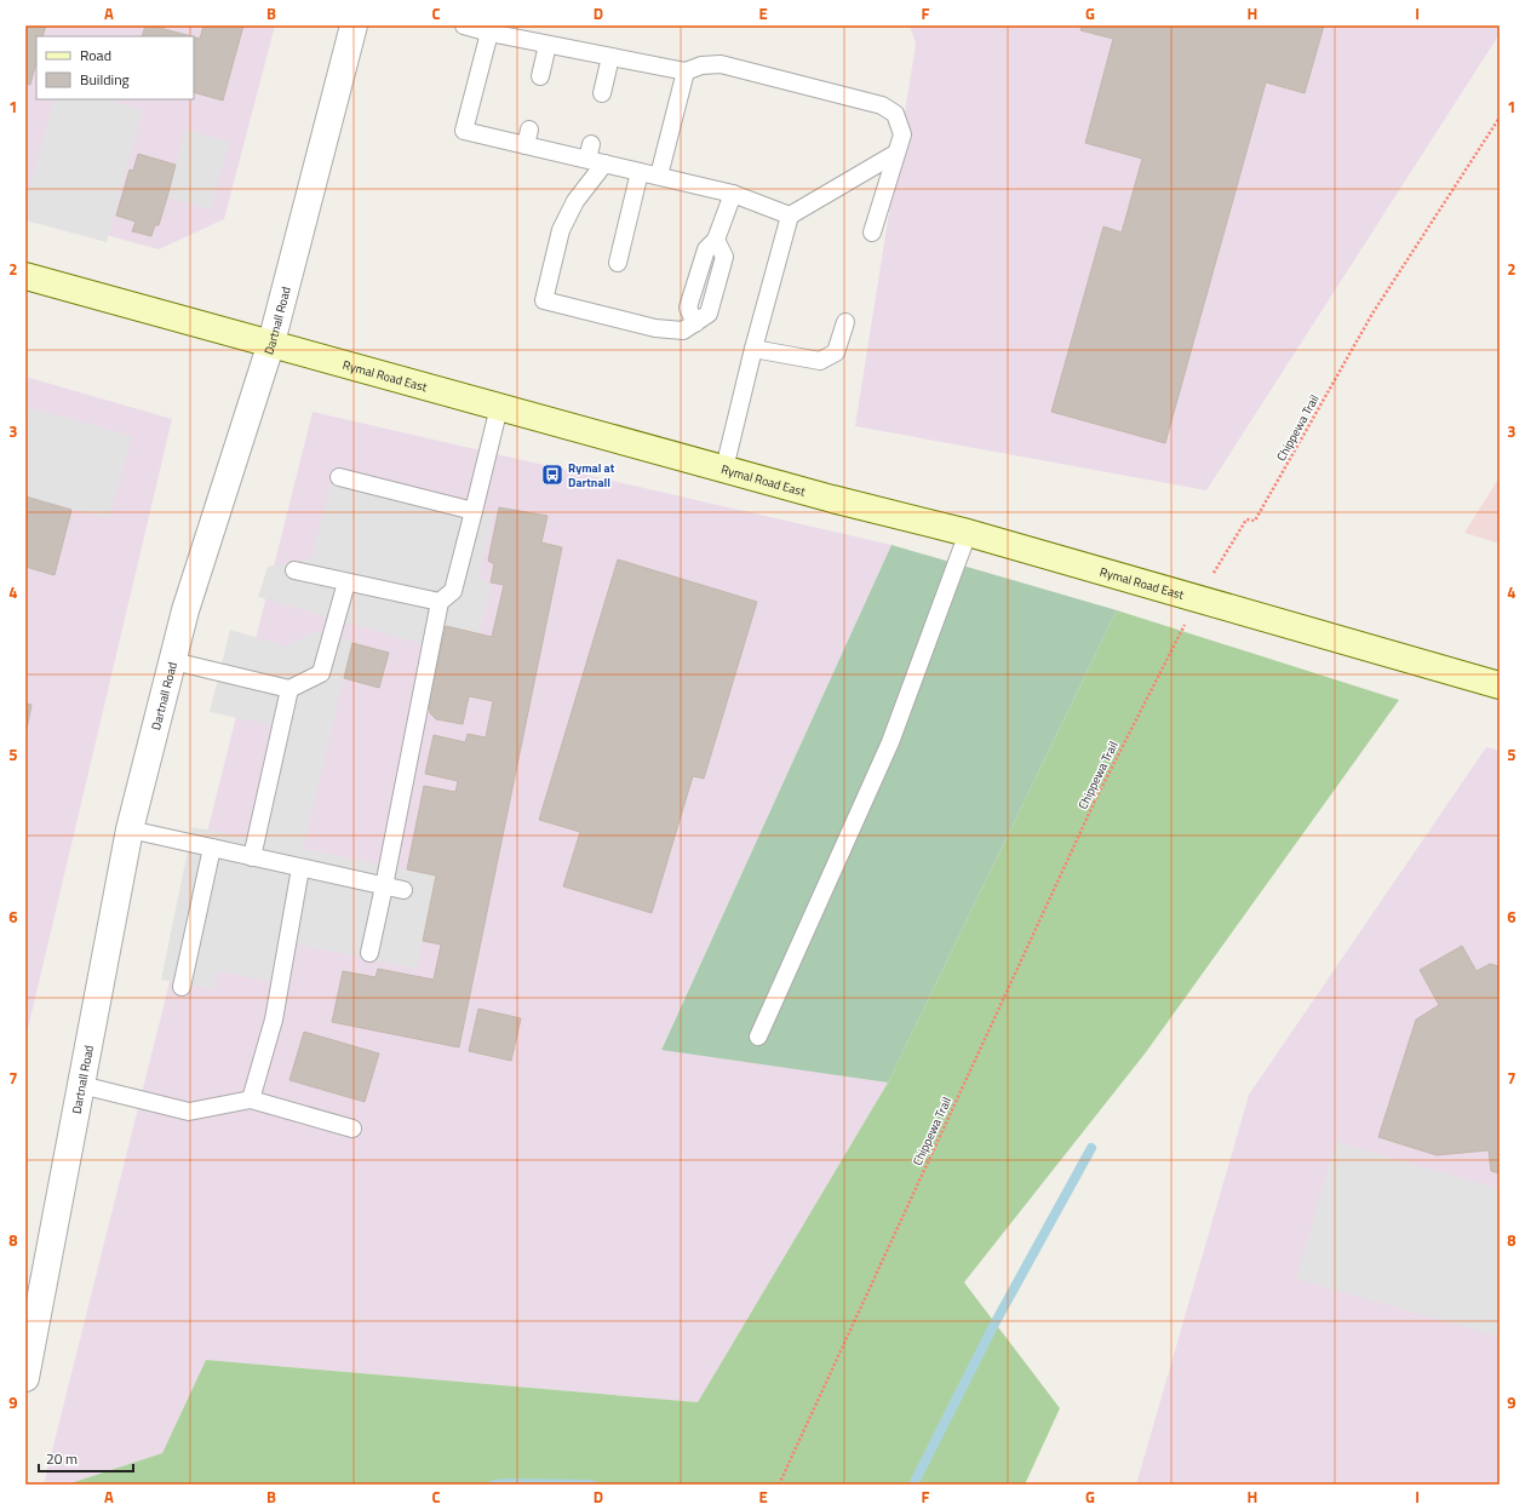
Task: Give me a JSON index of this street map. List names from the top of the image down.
{
  "streets": {
    "main road": ["Rymal Road East"],
    "street": ["Dartnall Road"],
    "path": ["Chippewa Trail"]
  },
  "crossings": [
    ["Dartnall Road", "Rymal Road East"],
    ["Rymal Road East", "Chippewa Trail"]
  ],
  "places": {
    "bus stop": ["Rymal at Dartnall"]
  },
  "legend": ["Road", "Building"],
  "scale_bar": "20 m",
  "grid": {
    "columns": [
      "A",
      "B",
      "C",
      "D",
      "E",
      "F",
      "G",
      "H",
      "I"
    ],
    "rows": [
      "1",
      "2",
      "3",
      "4",
      "5",
      "6",
      "7",
      "8",
      "9"
    ]
  }
}
